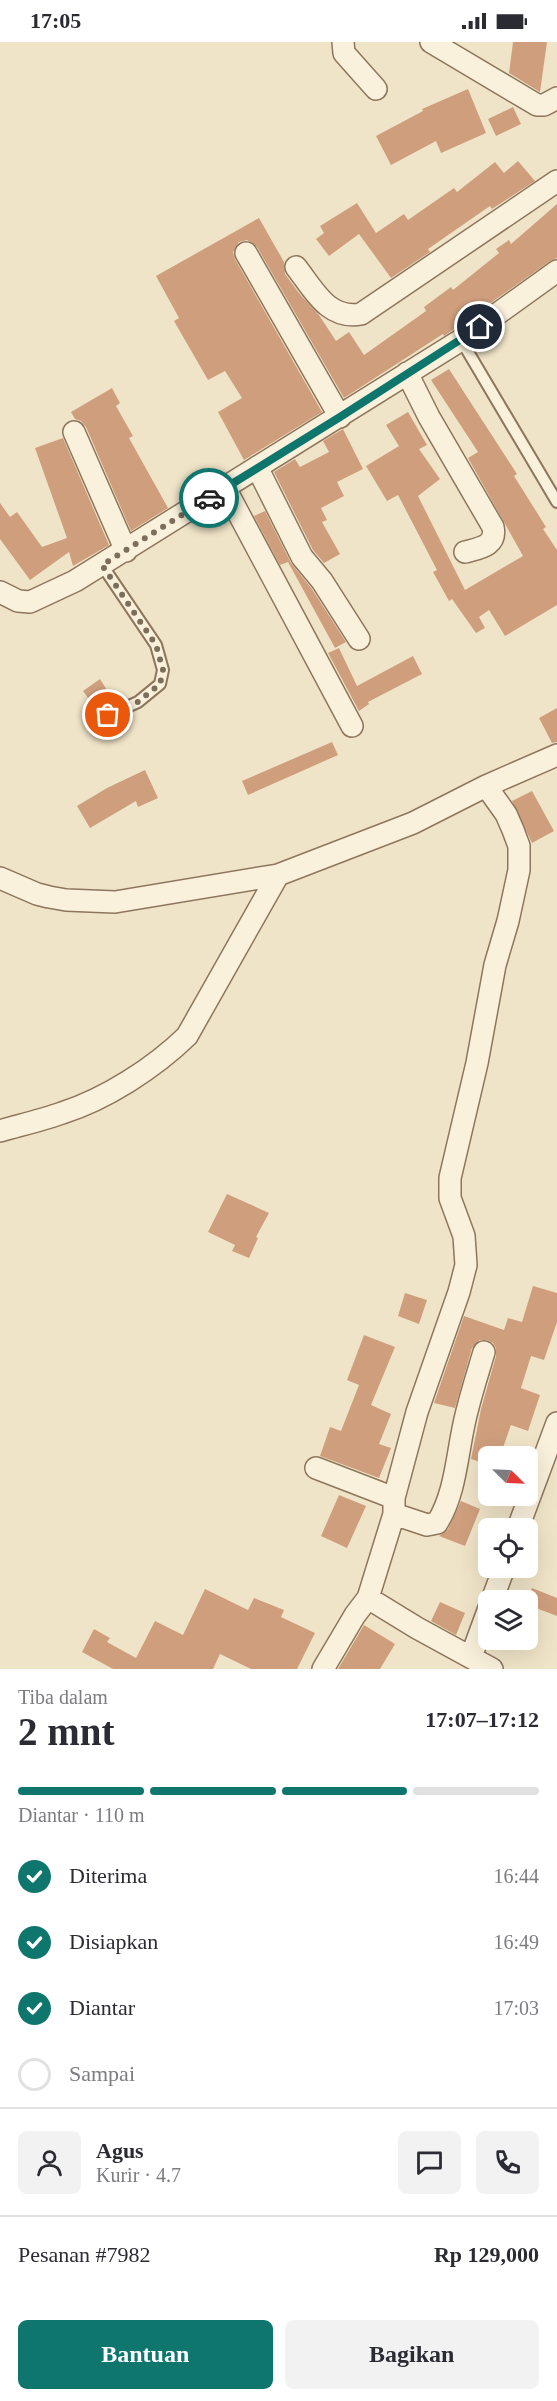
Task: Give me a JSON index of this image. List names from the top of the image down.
{
  "north": "bottom right",
  "page": {
    "status": "17:05",
    "heading": ["2 mnt", "Tiba dalam", "17:07–17:12"],
    "panel": [
      "Agus",
      "Kurir · 4.7",
      "Pesanan #7982",
      "Rp 129,000"
    ],
    "bar": "Diantar · 110 m",
    "list": [
      ["Diterima", "16:44"],
      ["Disiapkan", "16:49"],
      ["Diantar", "17:03"],
      "Sampai"
    ],
    "buttons": ["Bantuan", "Bagikan"]
  }
}
